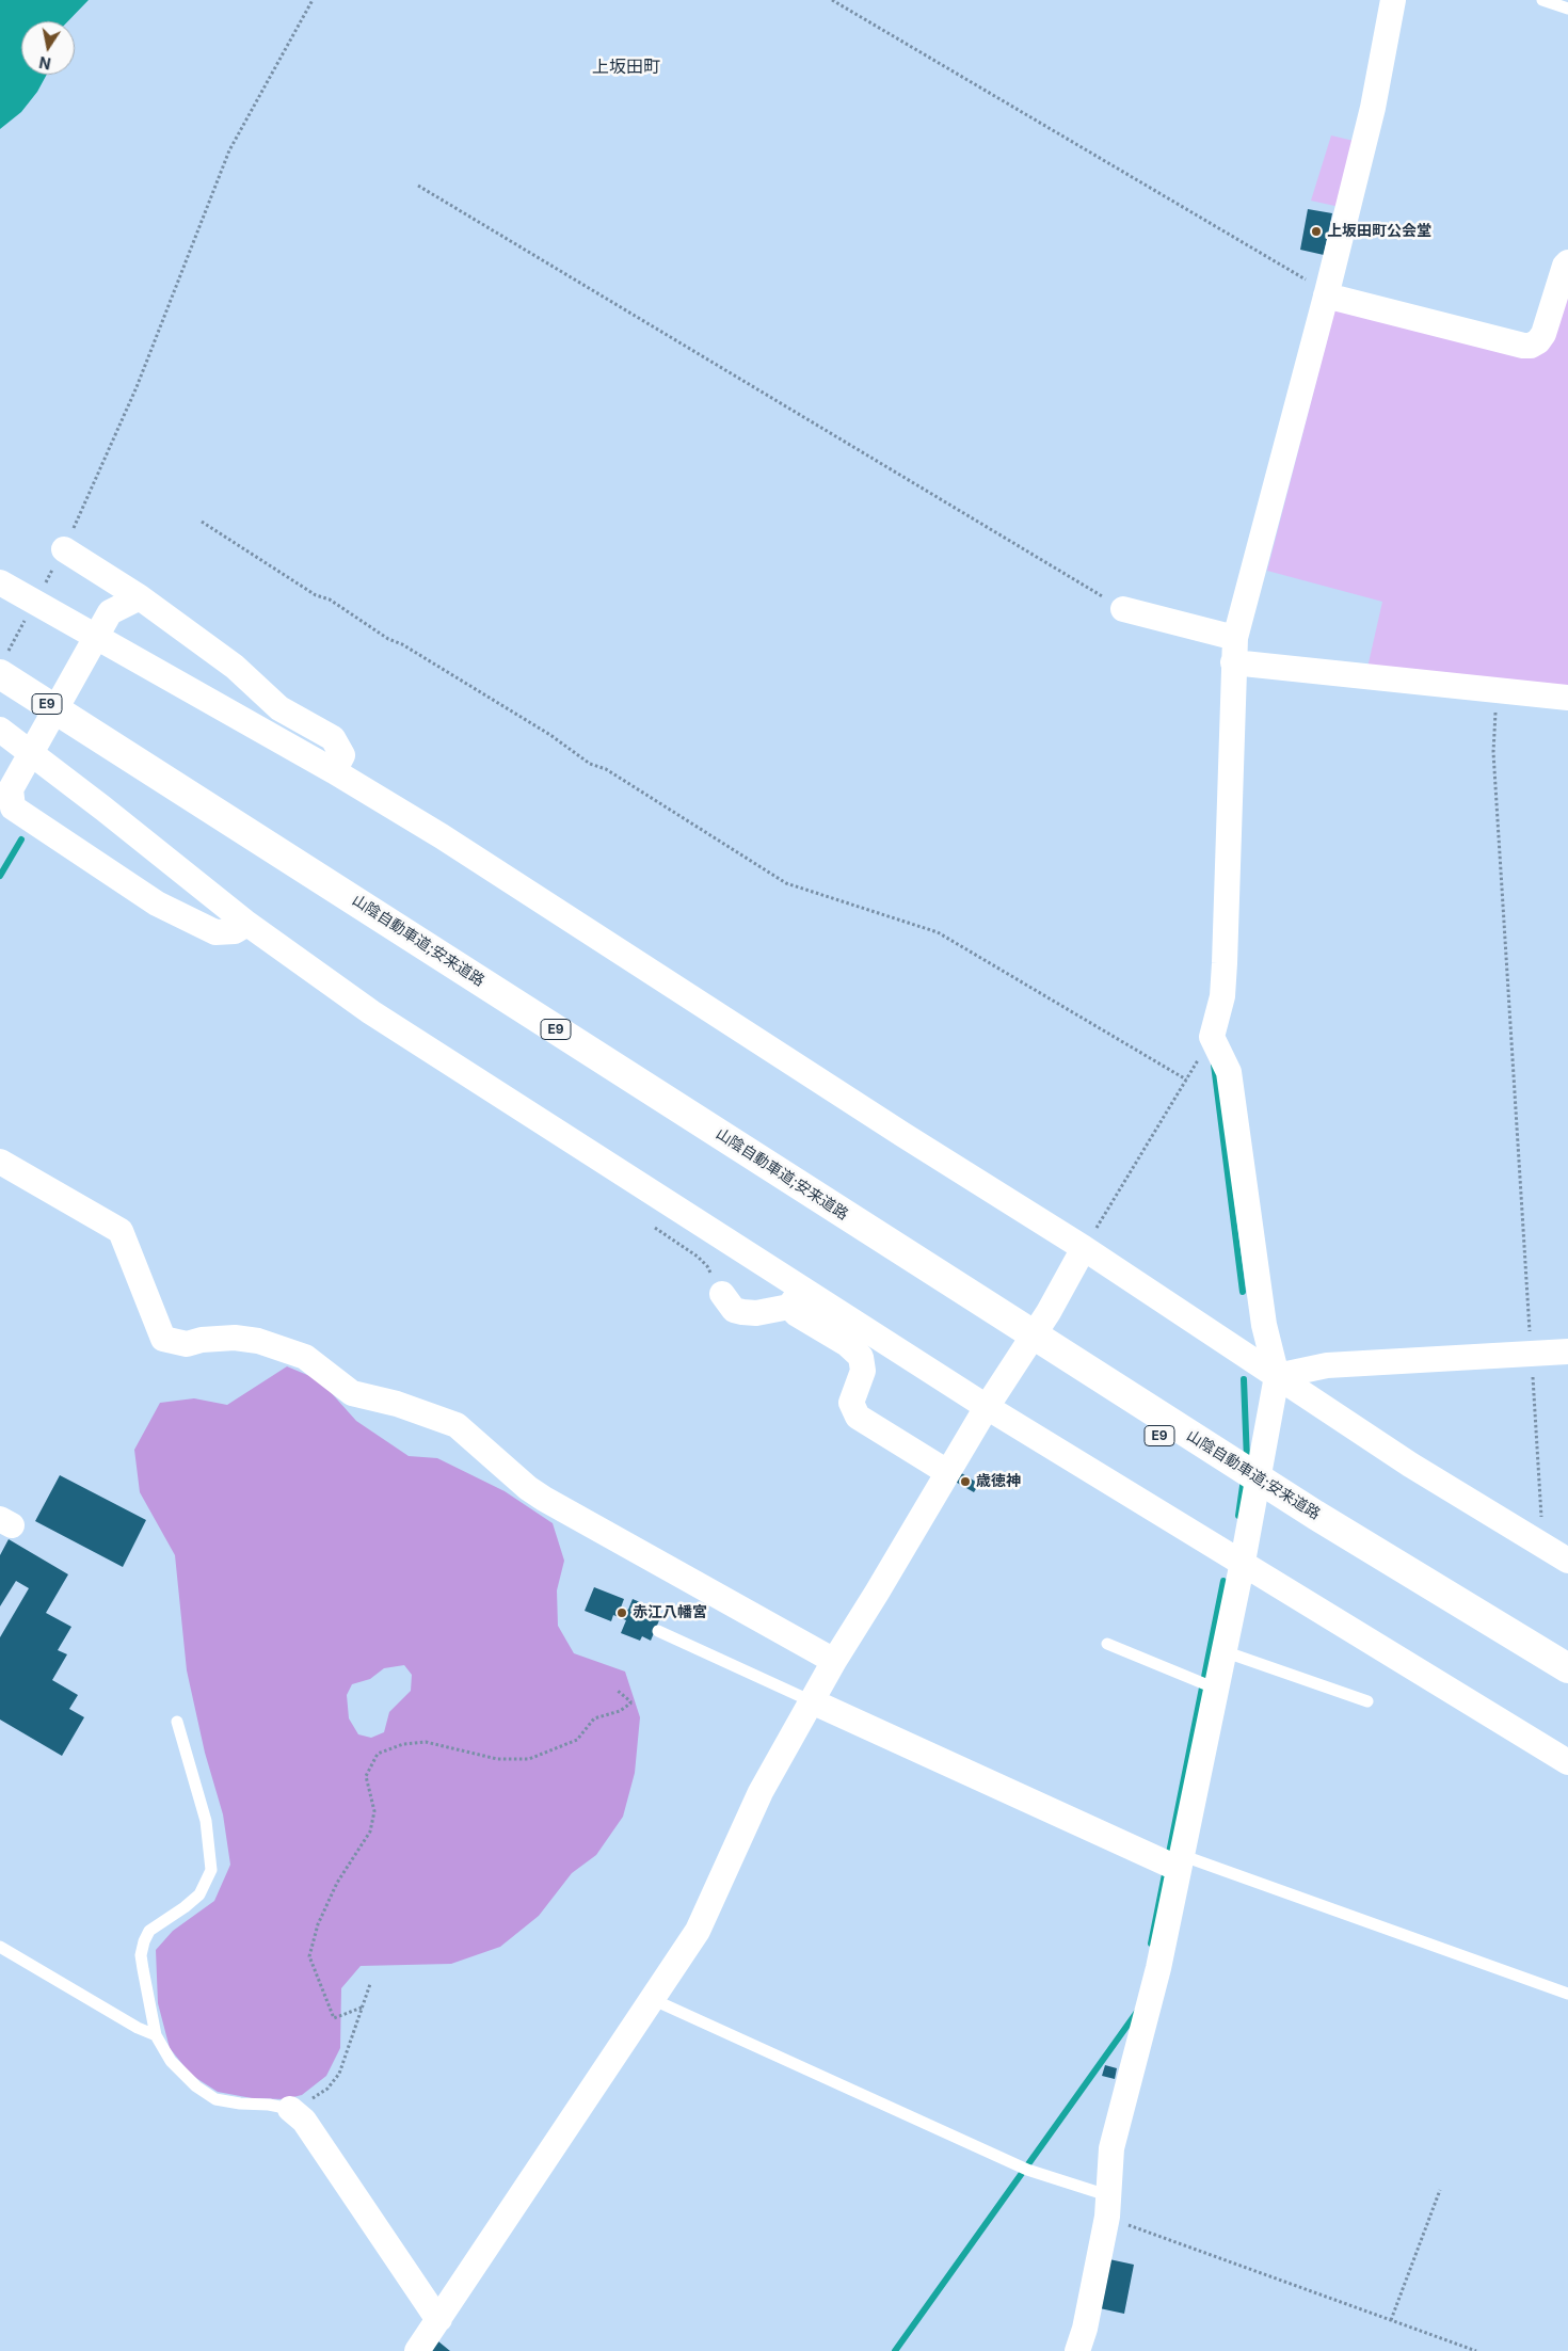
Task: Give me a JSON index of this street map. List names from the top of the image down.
{
  "streets": {
    "highway": ["E9", "山陰自動車道;安来道路"]
  },
  "districts": ["上坂田町"],
  "places": ["上坂田町公会堂", "歳徳神", "赤江八幡宮"],
  "north": "bottom"
}
